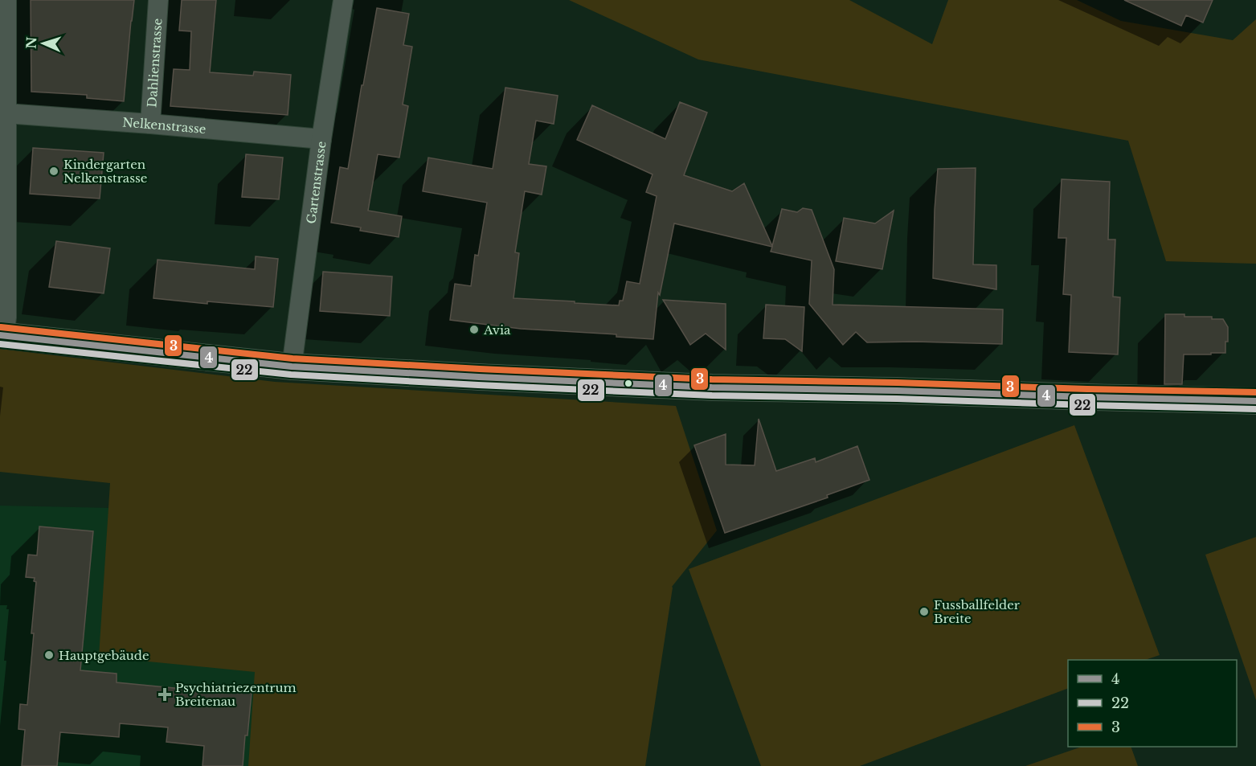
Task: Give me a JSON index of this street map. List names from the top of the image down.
{
  "streets": {
    "street": ["Dahlienstrasse", "Nelkenstrasse", "Gartenstrasse"]
  },
  "crossings": [
    ["Dahlienstrasse", "Nelkenstrasse"],
    ["Nelkenstrasse", "Gartenstrasse"]
  ],
  "places": {
    "other": [
      "Kindergarten Nelkenstrasse",
      "Avia",
      "Fussballfelder Breite",
      "Hauptgebäude"
    ],
    "health": ["Psychiatriezentrum Breitenau"]
  },
  "lines": ["transit line 3", "transit line 4", "transit line 22"],
  "legend": ["4", "22", "3"],
  "north": "left"
}
